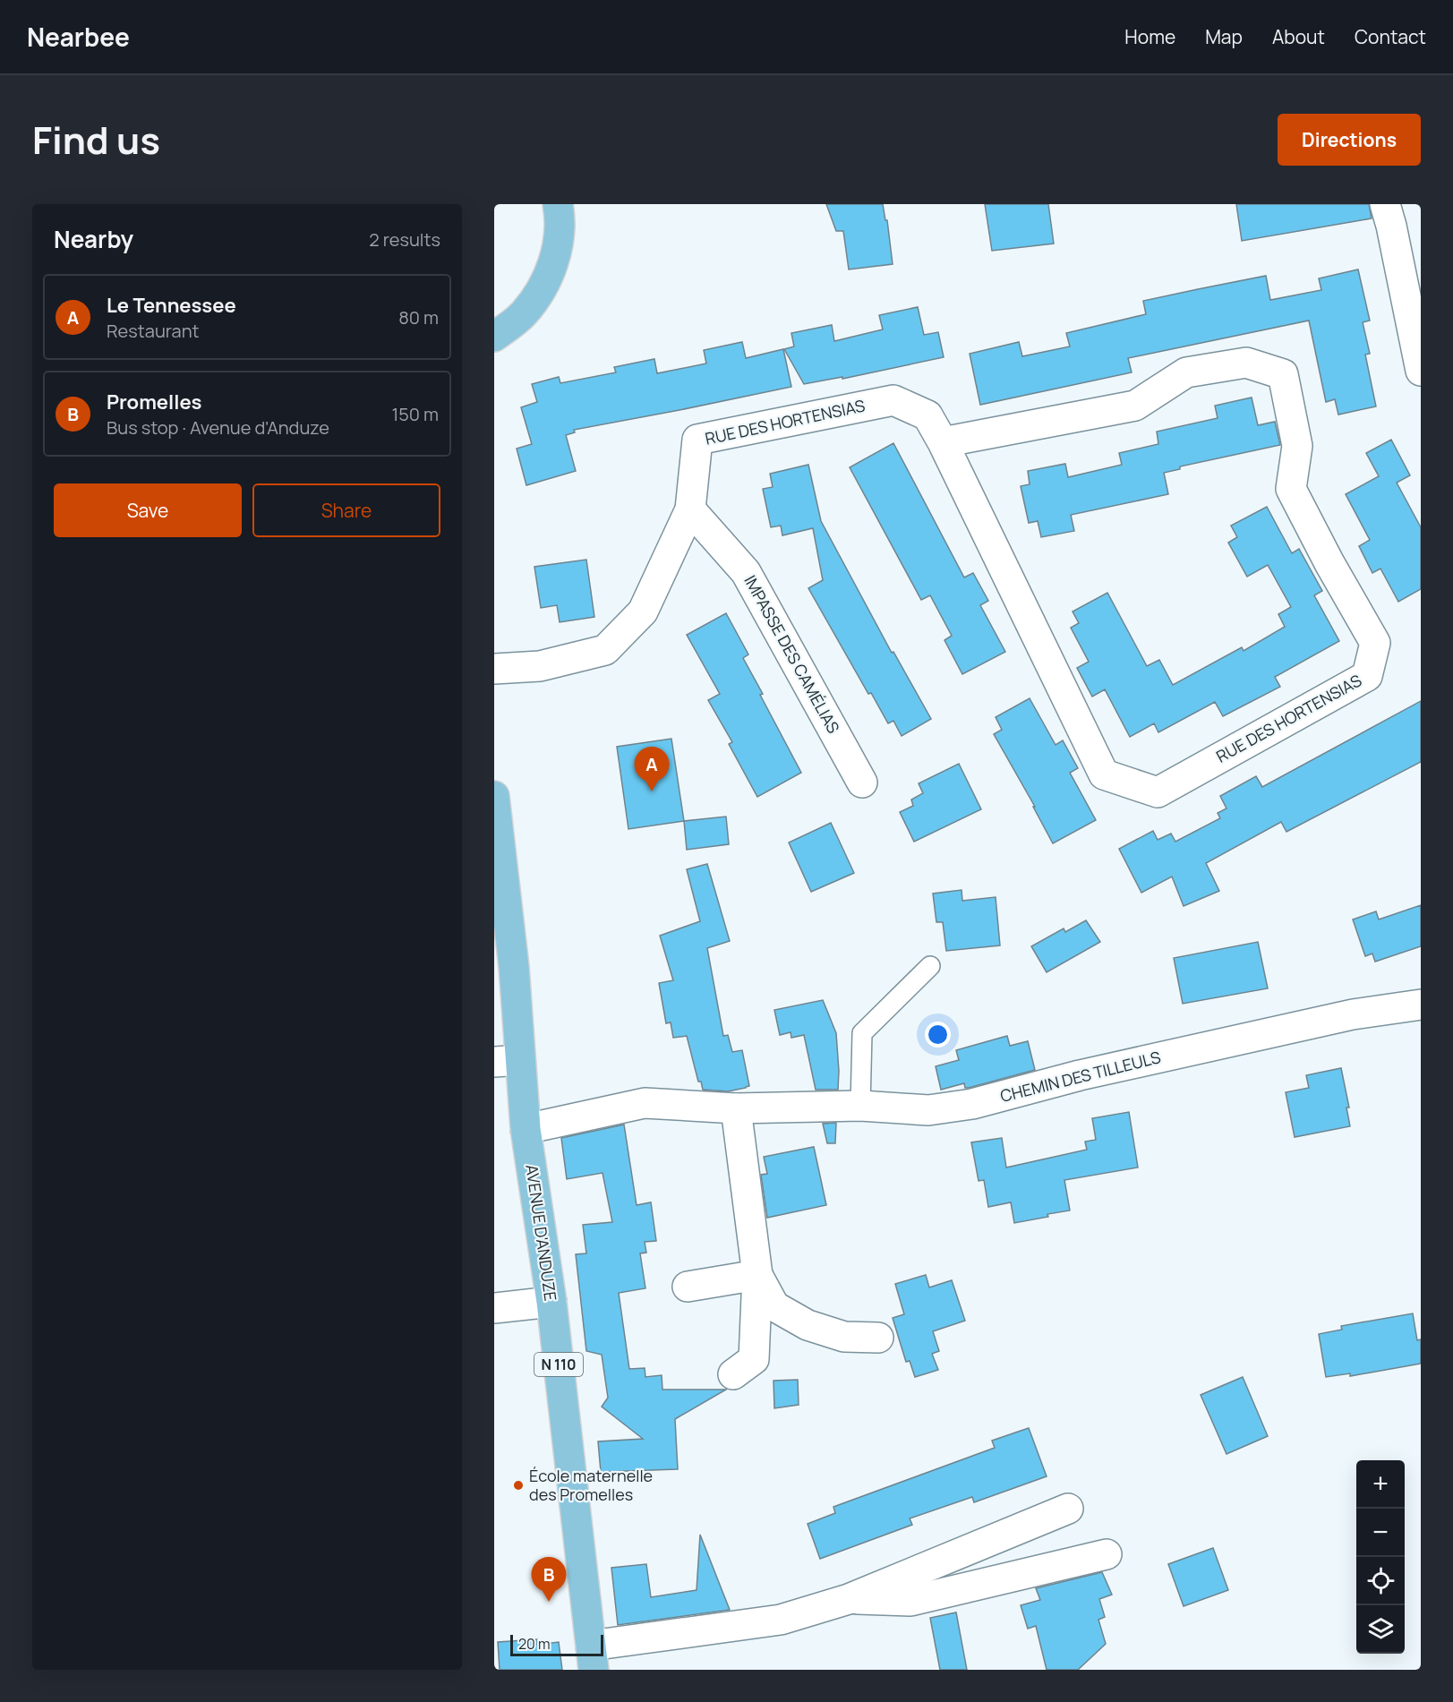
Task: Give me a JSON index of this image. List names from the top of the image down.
{
  "streets": {
    "main road": ["AVENUE D'ANDUZE", "N 110"],
    "street": ["RUE DES HORTENSIAS", "IMPASSE DES CAMÉLIAS", "CHEMIN DES TILLEULS"]
  },
  "crossings": [
    ["RUE DES HORTENSIAS", "IMPASSE DES CAMÉLIAS"],
    ["CHEMIN DES TILLEULS", "AVENUE D'ANDUZE"]
  ],
  "places": ["École maternelle des Promelles"],
  "scale_bar": "20 m",
  "page": {
    "header": "Nearbee",
    "nav": [
      "Home",
      "Map",
      "About",
      "Contact"
    ],
    "title": "Find us",
    "buttons": [
      "Directions",
      ["Save", "Share"]
    ],
    "heading": ["Nearby", "2 results"],
    "list": [
      {
        "mark": "A",
        "name": "Le Tennessee",
        "note": "Restaurant",
        "value": "80 m"
      },
      {
        "mark": "B",
        "name": "Promelles",
        "note": "Bus stop · Avenue d'Anduze",
        "value": "150 m"
      }
    ],
    "pins": ["A", "B"],
    "map_buttons": ["+", "−"],
    "scale": "20 m"
  }
}
